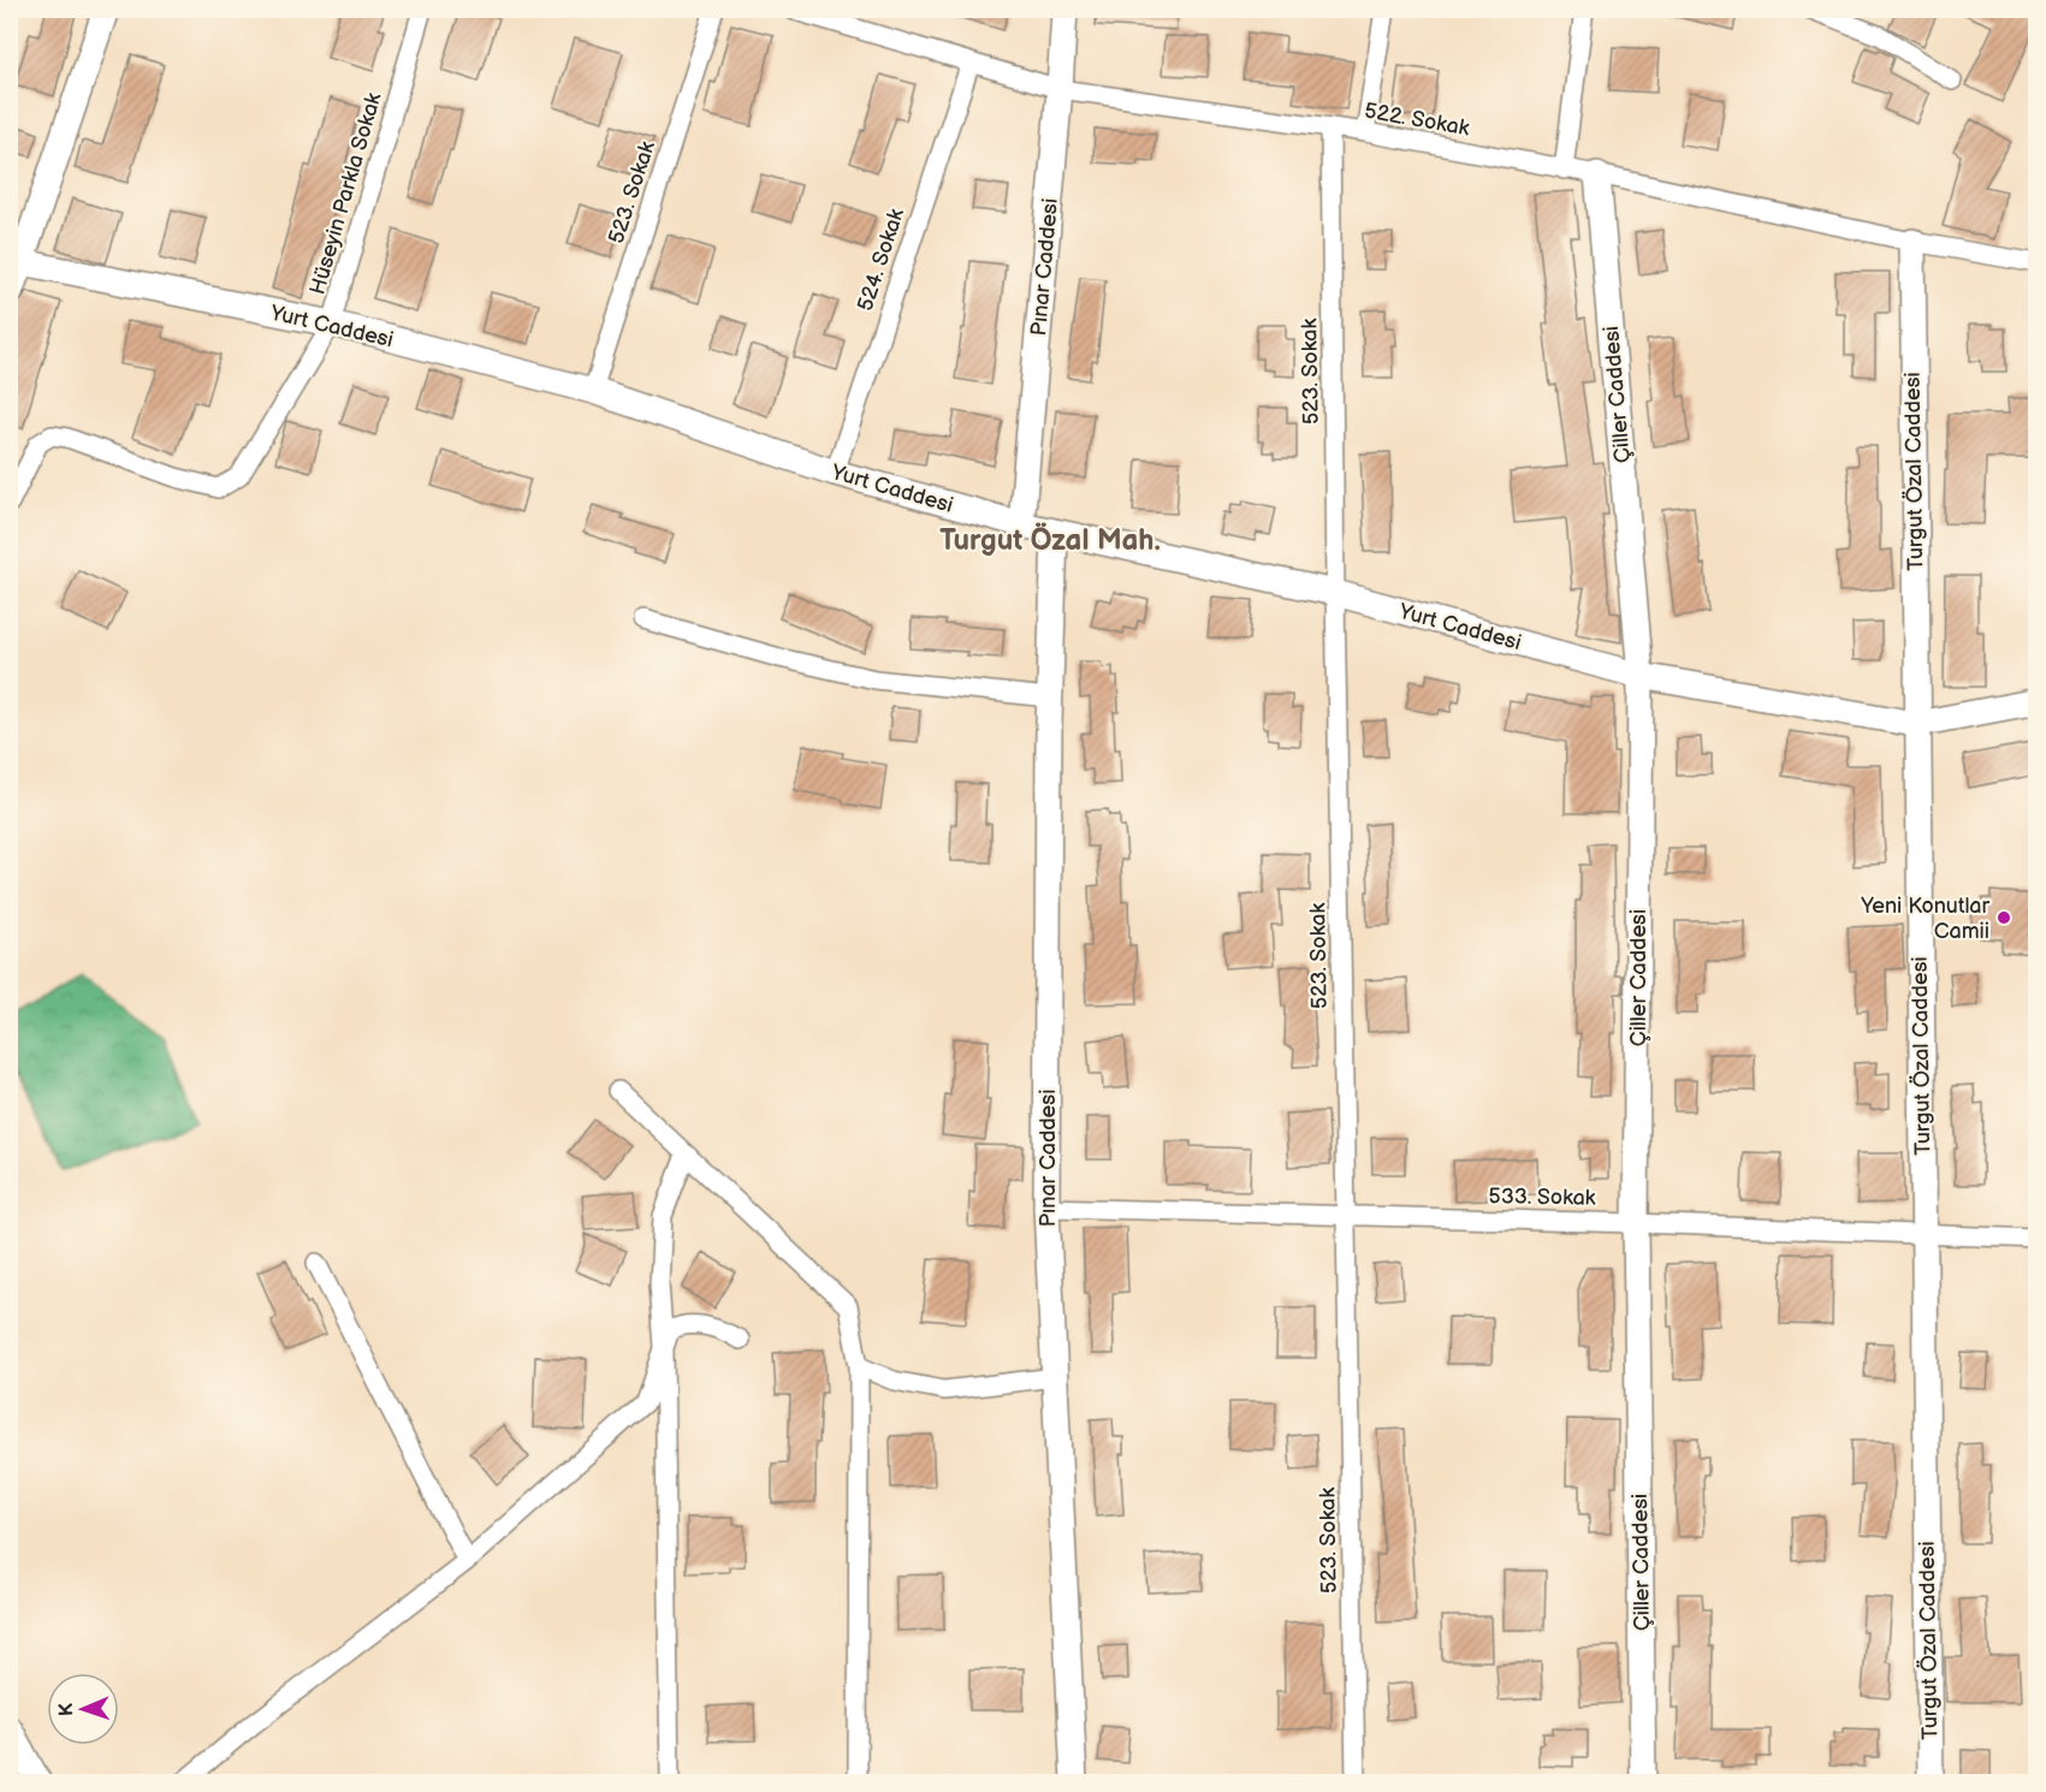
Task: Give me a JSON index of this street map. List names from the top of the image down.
{
  "streets": {
    "street": [
      "522. Sokak",
      "523. Sokak",
      "Hüseyin Parkla Sokak",
      "524. Sokak",
      "Pınar Caddesi",
      "Yurt Caddesi",
      "Çiller Caddesi",
      "Turgut Özal Caddesi",
      "533. Sokak"
    ]
  },
  "crossings": [
    ["522. Sokak", "523. Sokak"],
    ["522. Sokak", "524. Sokak"],
    ["522. Sokak", "Pınar Caddesi"],
    ["522. Sokak", "Çiller Caddesi"],
    ["522. Sokak", "Turgut Özal Caddesi"],
    ["523. Sokak", "Yurt Caddesi"],
    ["523. Sokak", "533. Sokak"],
    ["Hüseyin Parkla Sokak", "Yurt Caddesi"],
    ["524. Sokak", "Yurt Caddesi"],
    ["Pınar Caddesi", "Yurt Caddesi"],
    ["Pınar Caddesi", "533. Sokak"],
    ["Yurt Caddesi", "Çiller Caddesi"],
    ["Yurt Caddesi", "Turgut Özal Caddesi"],
    ["Çiller Caddesi", "533. Sokak"],
    ["Turgut Özal Caddesi", "533. Sokak"]
  ],
  "districts": ["Turgut Özal Mah."],
  "places": ["Yeni Konutlar Camii"],
  "north": "left"
}
